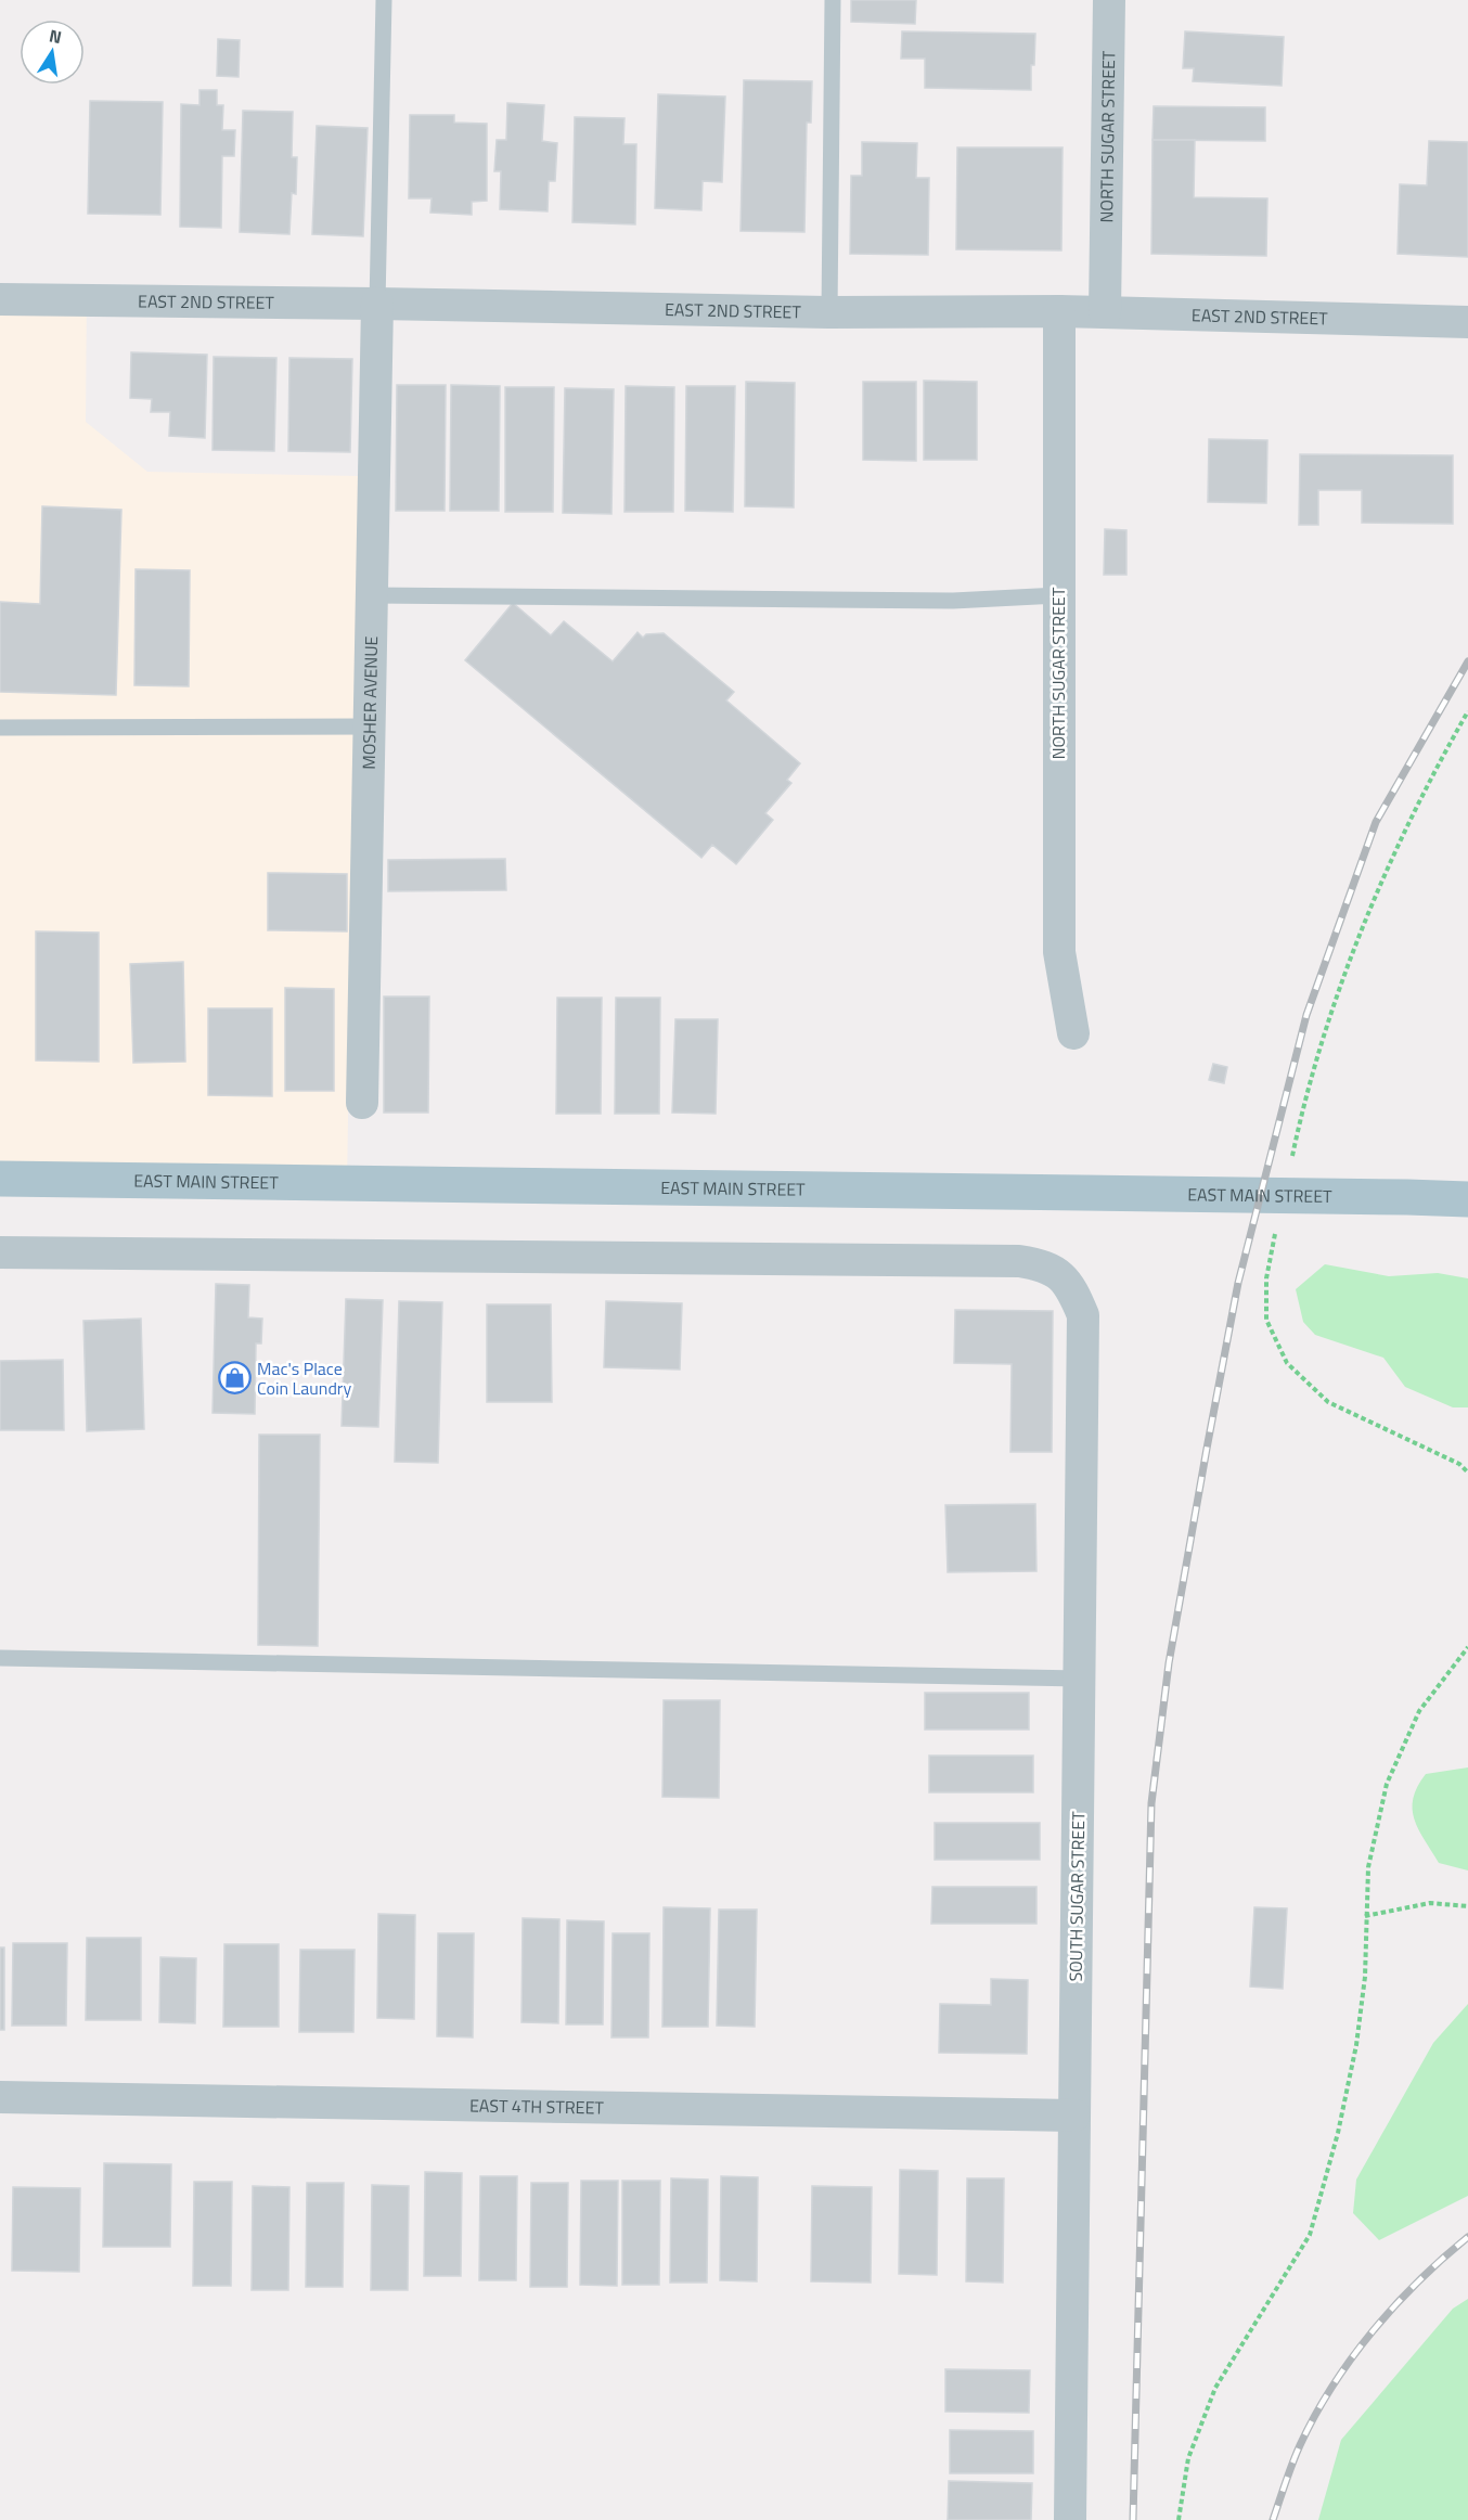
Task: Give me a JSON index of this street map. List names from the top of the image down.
{
  "streets": {
    "main road": ["EAST MAIN STREET"],
    "street": [
      "NORTH SUGAR STREET",
      "EAST 2ND STREET",
      "MOSHER AVENUE",
      "SOUTH SUGAR STREET",
      "EAST 4TH STREET"
    ]
  },
  "crossings": [
    ["NORTH SUGAR STREET", "EAST 2ND STREET"],
    ["EAST 2ND STREET", "MOSHER AVENUE"],
    ["SOUTH SUGAR STREET", "EAST 4TH STREET"]
  ],
  "places": {
    "shop": ["Mac's Place Coin Laundry"]
  },
  "north": "top"
}
